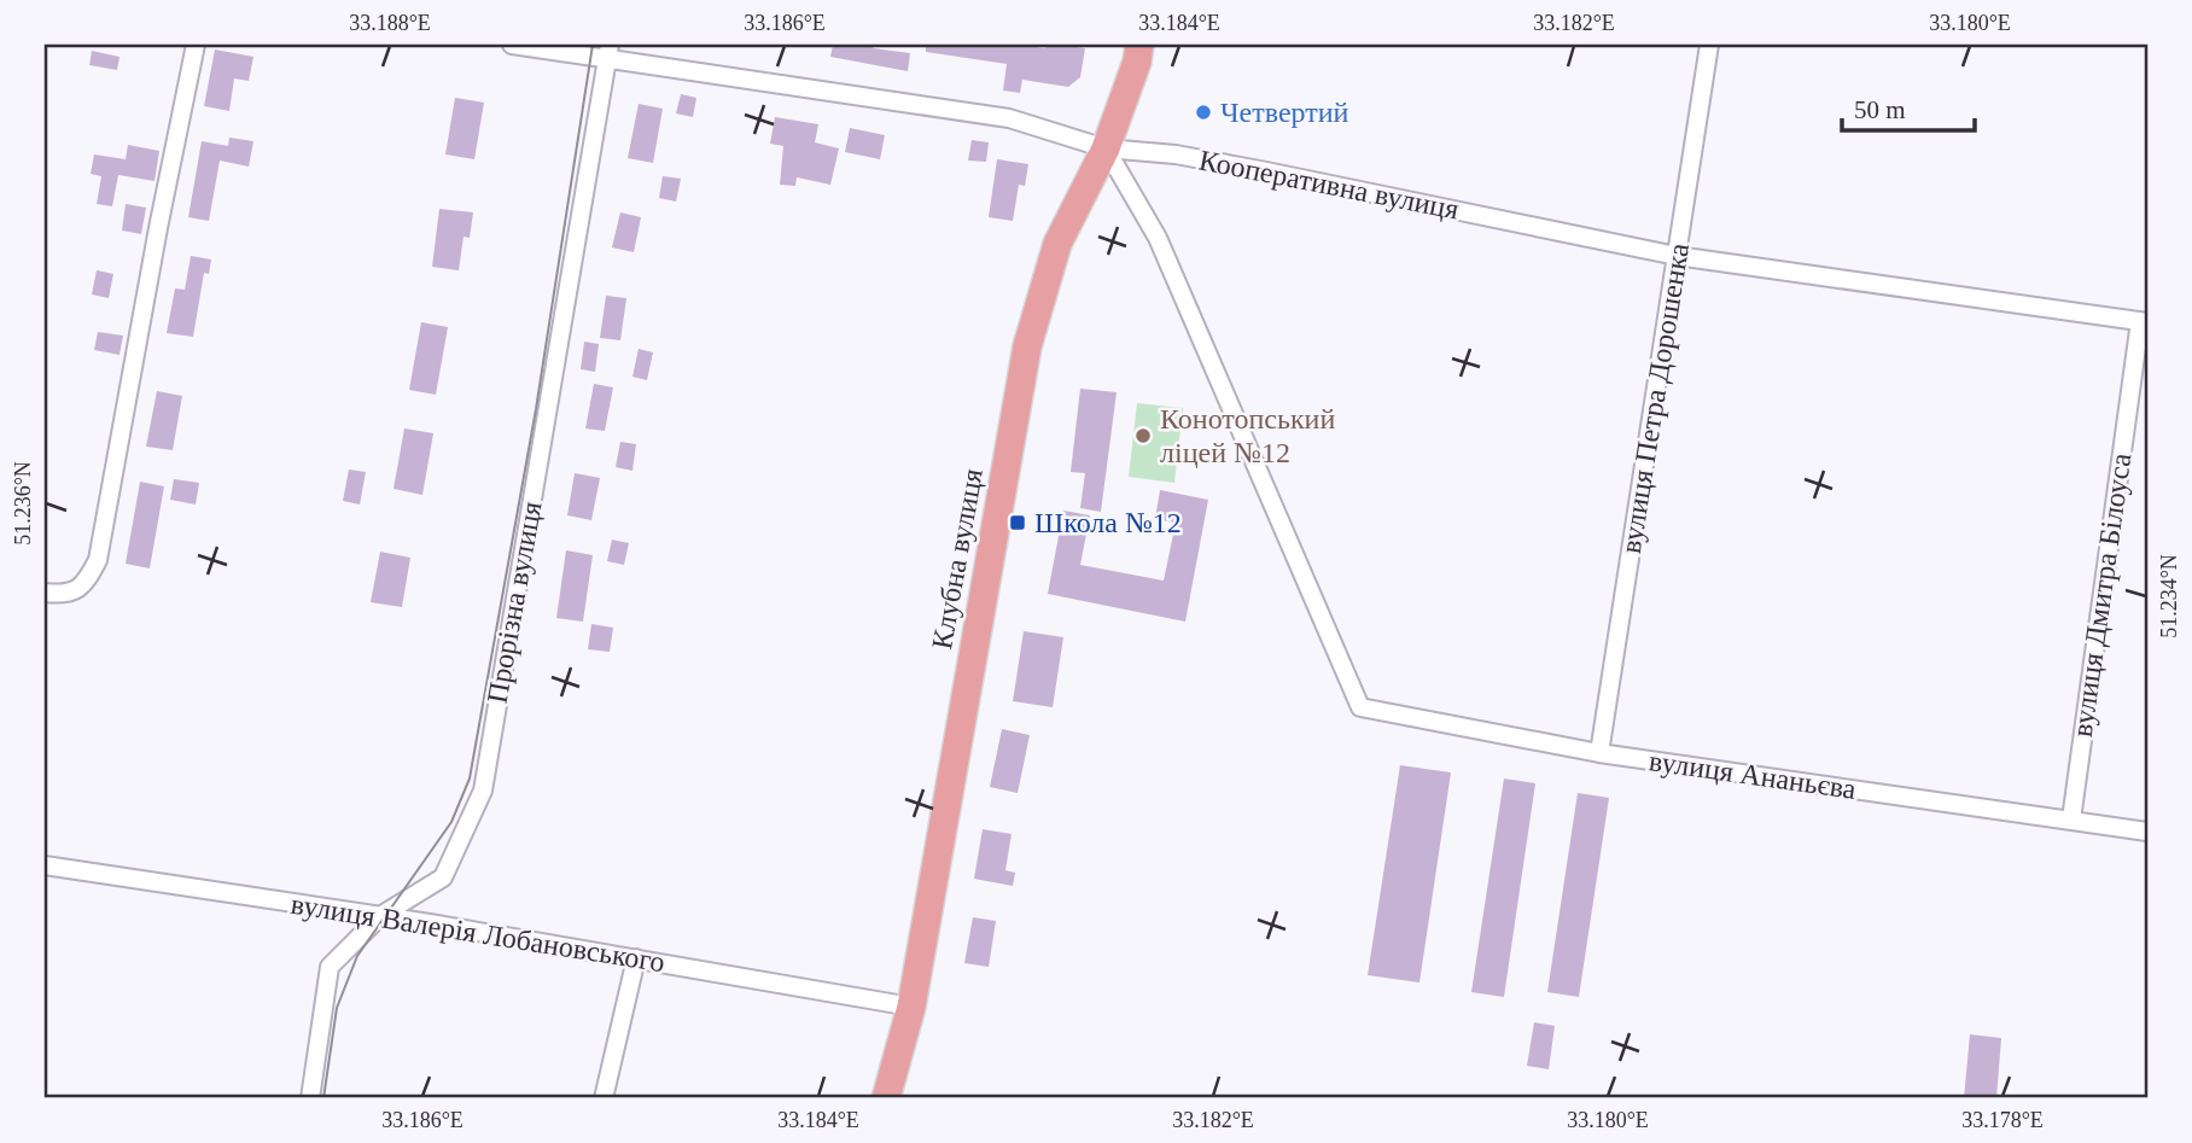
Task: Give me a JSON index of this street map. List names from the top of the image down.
{
  "streets": {
    "main road": ["Клубна вулиця"],
    "street": [
      "Кооперативна вулиця",
      "вулиця Петра Дорошенка",
      "вулиця Дмитра Білоуса",
      "Прорізна вулиця",
      "вулиця Ананьєва",
      "вулиця Валерія Лобановського"
    ]
  },
  "crossings": [
    ["Кооперативна вулиця", "вулиця Петра Дорошенка"],
    ["Кооперативна вулиця", "Клубна вулиця"],
    ["Кооперативна вулиця", "вулиця Дмитра Білоуса"],
    ["Кооперативна вулиця", "Прорізна вулиця"],
    ["Кооперативна вулиця", "вулиця Ананьєва"],
    ["вулиця Петра Дорошенка", "вулиця Ананьєва"],
    ["Клубна вулиця", "вулиця Ананьєва"],
    ["Клубна вулиця", "вулиця Валерія Лобановського"],
    ["вулиця Дмитра Білоуса", "вулиця Ананьєва"],
    ["Прорізна вулиця", "вулиця Валерія Лобановського"]
  ],
  "places": {
    "other": ["Четвертий", "Конотопський ліцей №12"],
    "transit": ["Школа №12"]
  },
  "scale_bar": "50 m",
  "coordinates": [
    "33.188°E",
    "33.186°E",
    "33.184°E",
    "33.182°E",
    "33.180°E",
    "51.236°N",
    "51.234°N",
    "33.178°E"
  ]
}
